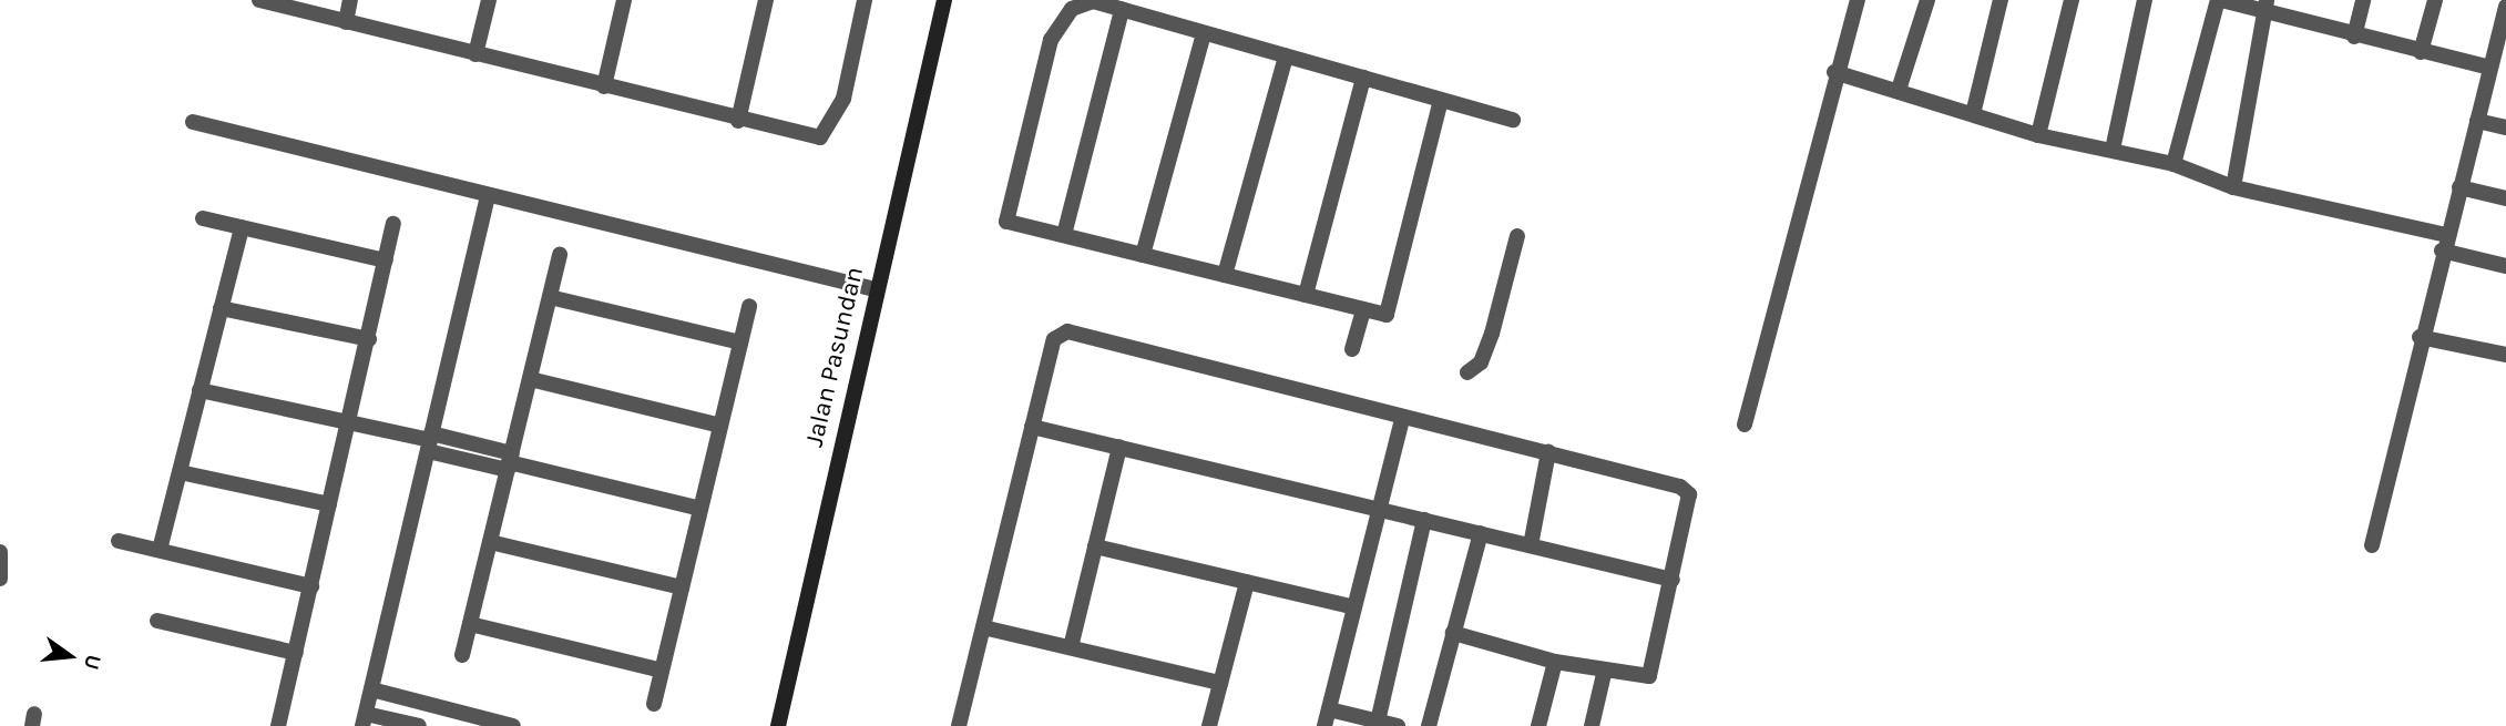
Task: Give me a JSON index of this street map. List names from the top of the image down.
{
  "streets": {
    "street": ["Jalan Pasundan"]
  },
  "north": "right"
}
